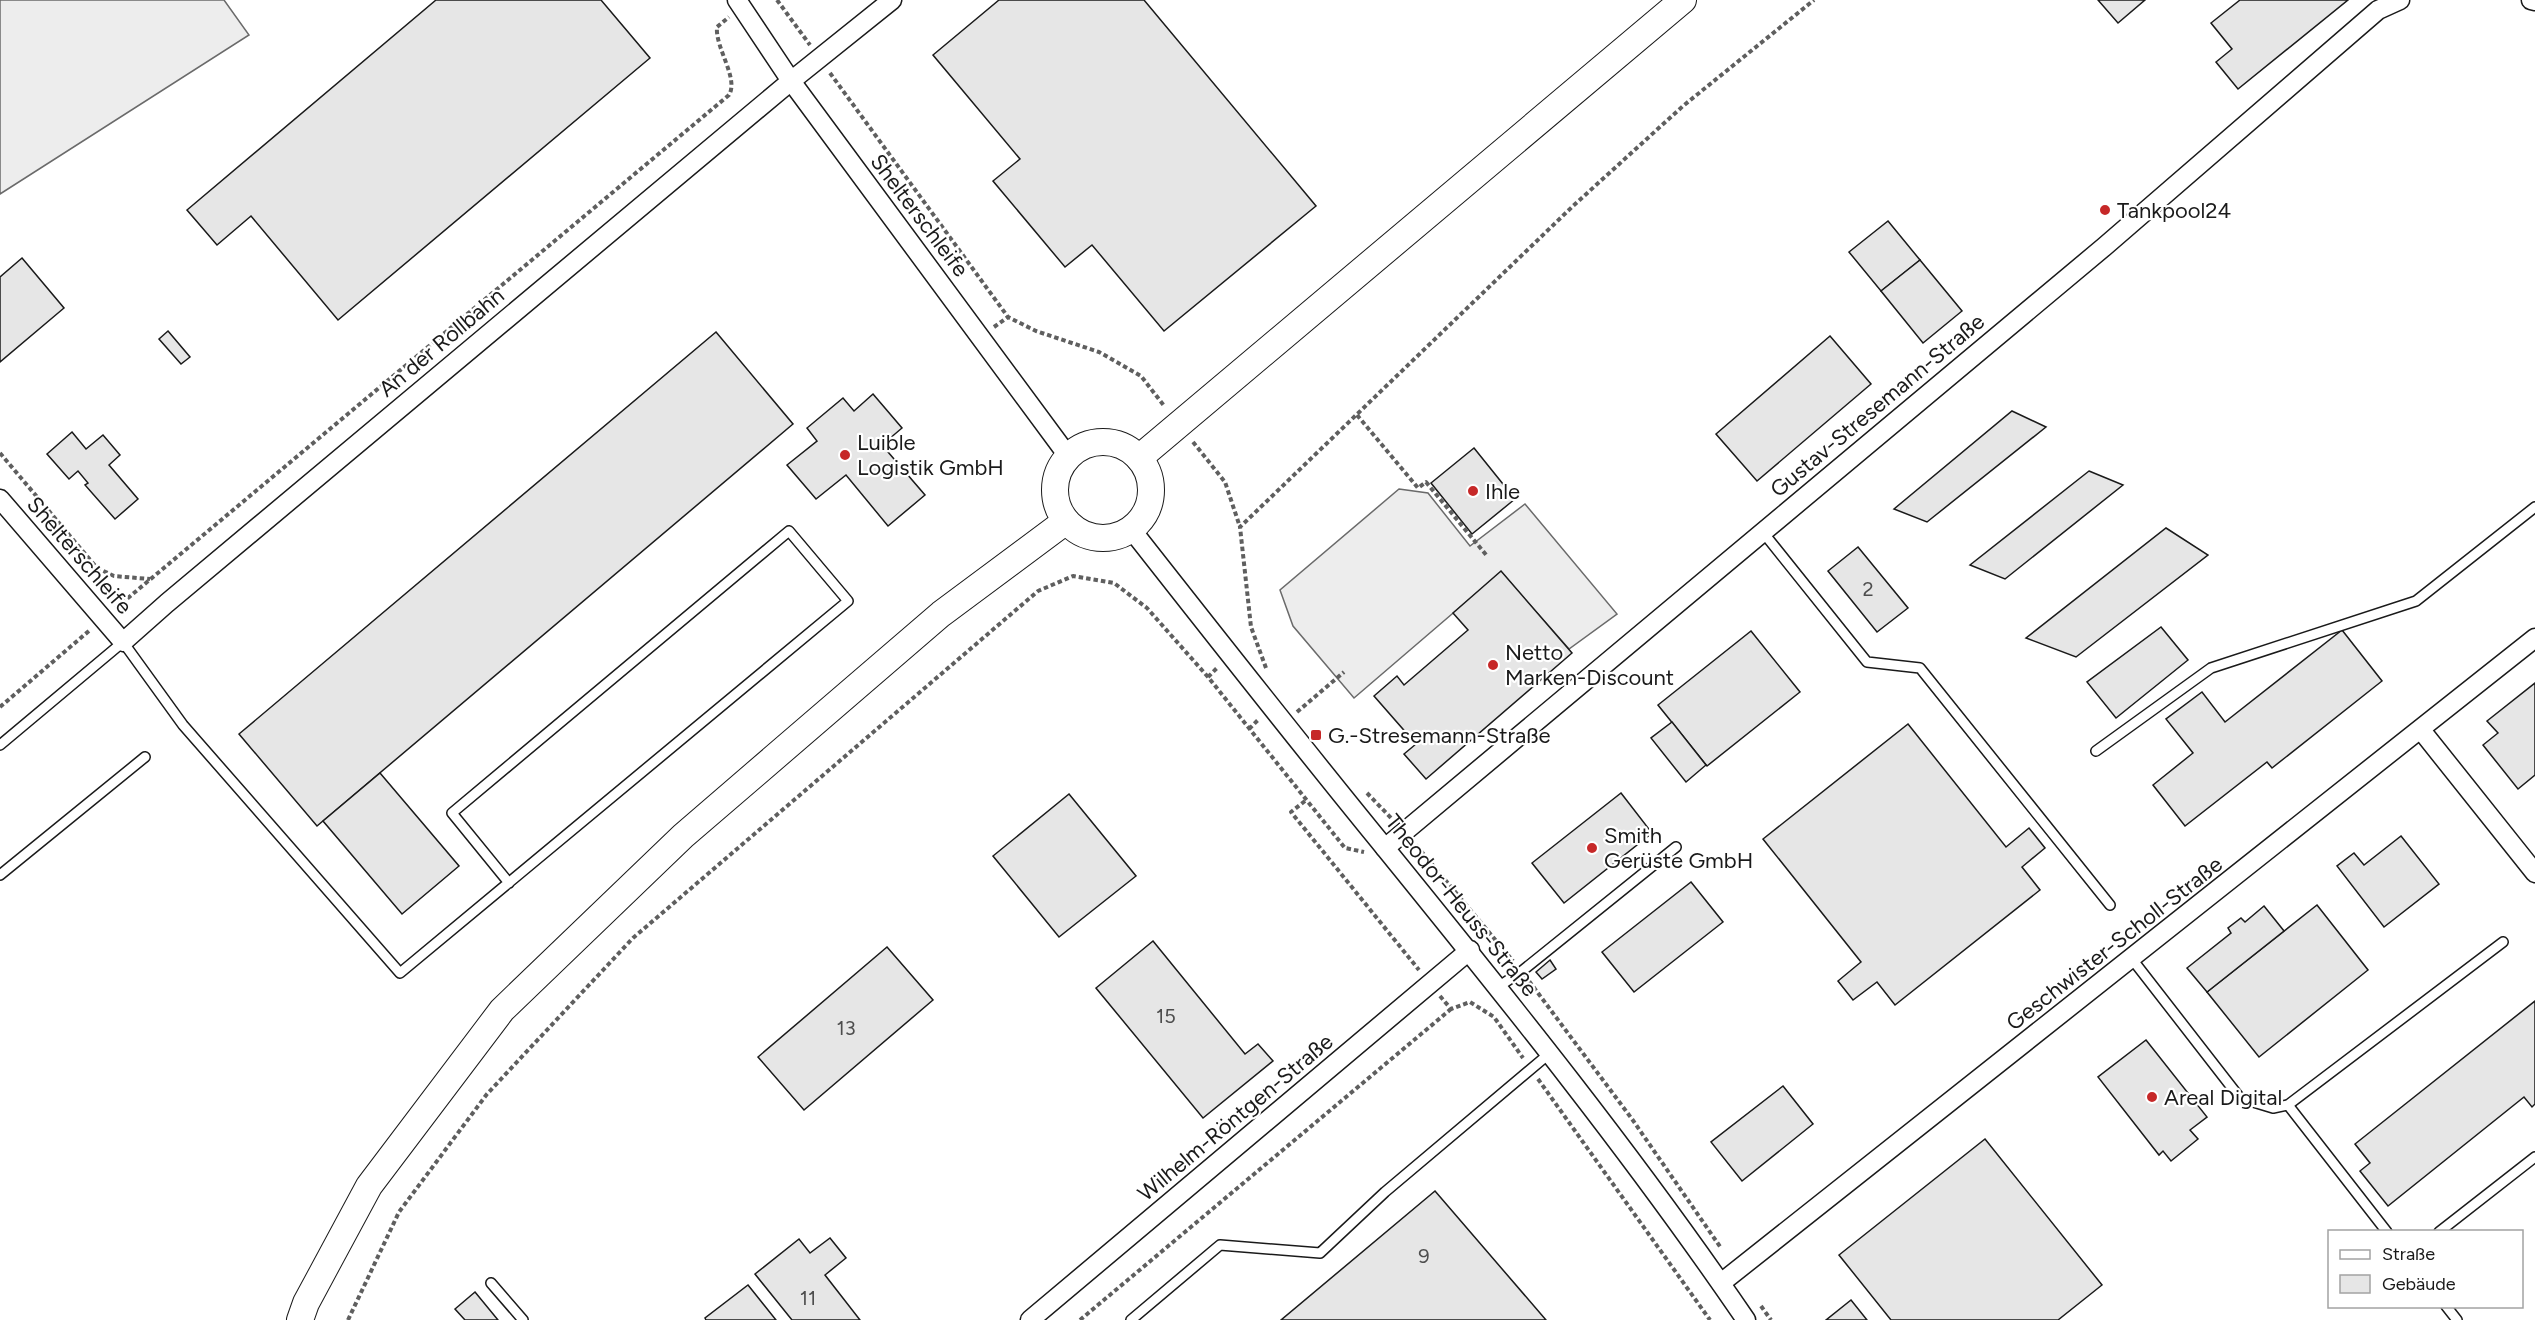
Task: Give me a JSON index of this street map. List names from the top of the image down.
{
  "streets": {
    "street": [
      "Shelterschleife",
      "An der Rollbahn",
      "Gustav-Stresemann-Straße",
      "Theodor-Heuss-Straße",
      "Geschwister-Scholl-Straße",
      "Wilhelm-Röntgen-Straße"
    ]
  },
  "crossings": [
    ["Shelterschleife", "An der Rollbahn"],
    ["Shelterschleife", "Theodor-Heuss-Straße"],
    ["Gustav-Stresemann-Straße", "Theodor-Heuss-Straße"],
    ["Theodor-Heuss-Straße", "Geschwister-Scholl-Straße"],
    ["Theodor-Heuss-Straße", "Wilhelm-Röntgen-Straße"]
  ],
  "places": {
    "other": [
      "Tankpool24",
      "Luible Logistik GmbH",
      "Ihle",
      "Netto Marken-Discount",
      "Smith Gerüste GmbH",
      "Areal Digital"
    ],
    "transit": ["G.-Stresemann-Straße"]
  },
  "house_numbers": [
    "2",
    "15",
    "13",
    "9",
    "11"
  ],
  "legend": ["Straße", "Gebäude"]
}
